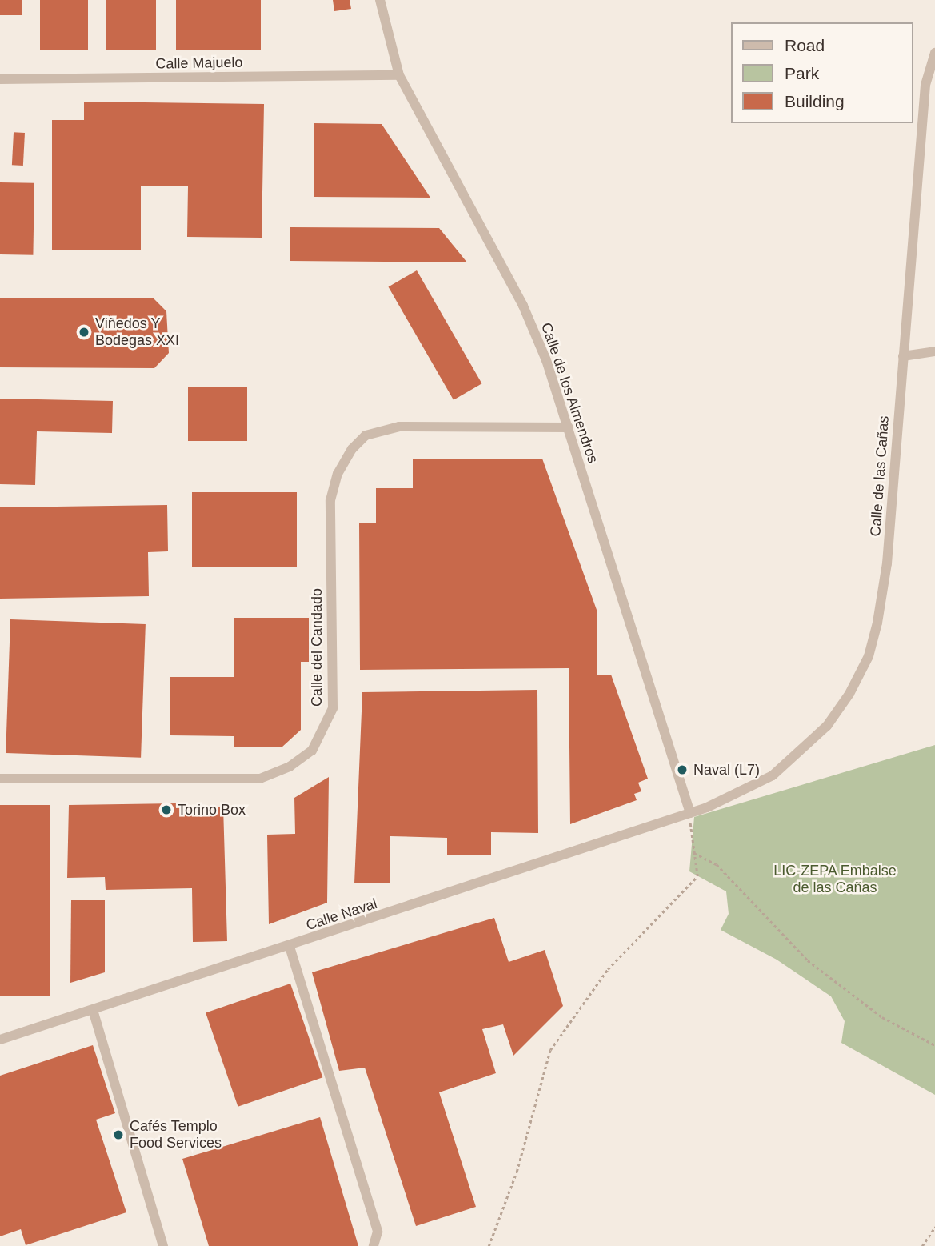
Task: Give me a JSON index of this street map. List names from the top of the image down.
{
  "streets": {
    "street": [
      "Calle Majuelo",
      "Calle de los Almendros",
      "Calle de las Cañas",
      "Calle del Candado",
      "Calle Naval"
    ]
  },
  "crossings": [
    ["Calle Majuelo", "Calle de los Almendros"],
    ["Calle de los Almendros", "Calle de las Cañas"],
    ["Calle de los Almendros", "Calle del Candado"],
    ["Calle de los Almendros", "Calle Naval"],
    ["Calle de las Cañas", "Calle Naval"]
  ],
  "parks": ["LIC-ZEPA Embalse de las Cañas"],
  "places": [
    "Viñedos Y Bodegas XXI",
    "Naval (L7)",
    "Torino Box",
    "Cafés Templo Food Services"
  ],
  "legend": ["Road", "Park", "Building"]
}
